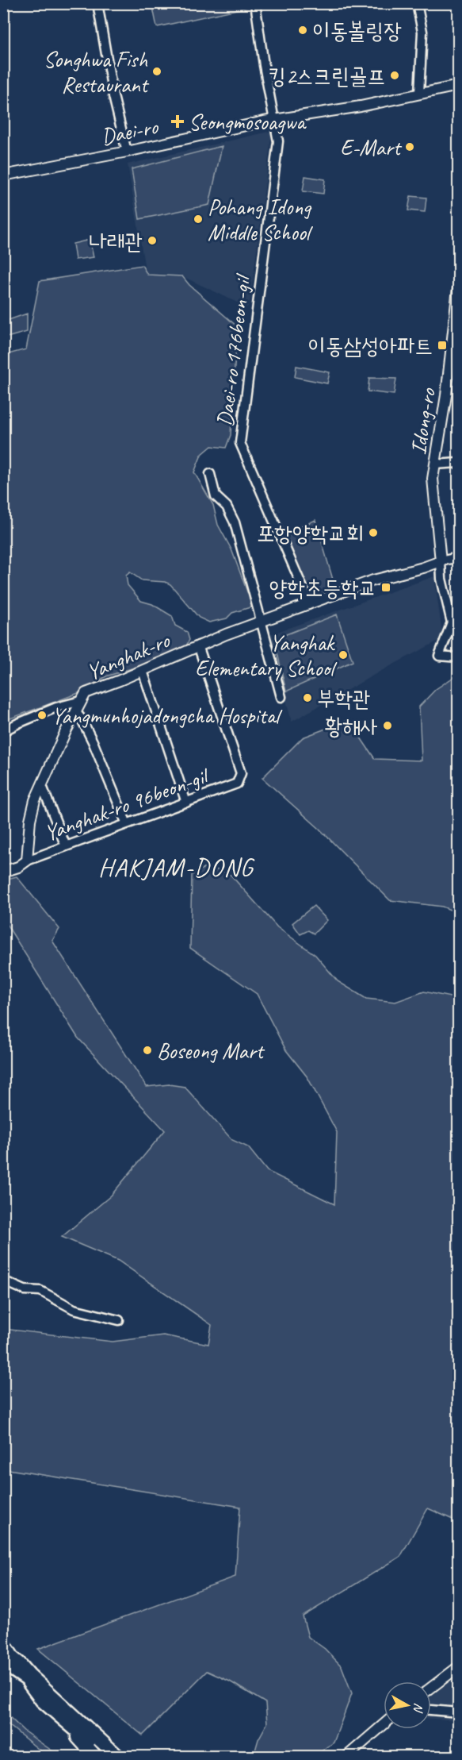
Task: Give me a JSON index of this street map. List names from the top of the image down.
{
  "streets": {
    "street": [
      "Daei-ro",
      "Daei-ro 176beon-gil",
      "Idong-ro",
      "Yanghak-ro",
      "Yanghak-ro 96beon-gil"
    ]
  },
  "crossings": [
    ["Daei-ro", "Daei-ro 176beon-gil"],
    ["Daei-ro 176beon-gil", "Yanghak-ro"],
    ["Idong-ro", "Yanghak-ro"],
    ["Yanghak-ro", "Yanghak-ro 96beon-gil"]
  ],
  "districts": ["HAKJAM-DONG"],
  "places": {
    "other": [
      "이동볼링장",
      "Songhwa Fish Restaurant",
      "킹2스크린골프",
      "E-Mart",
      "Pohang Idong Middle School",
      "나래관",
      "포항양학교회",
      "Yanghak Elementary School",
      "부학관",
      "Yangmunhojadongcha Hospital",
      "황해사",
      "Boseong Mart"
    ],
    "health": ["Seongmosoagwa"],
    "transit": ["이동삼성아파트", "양학초등학교"]
  },
  "north": "right"
}
